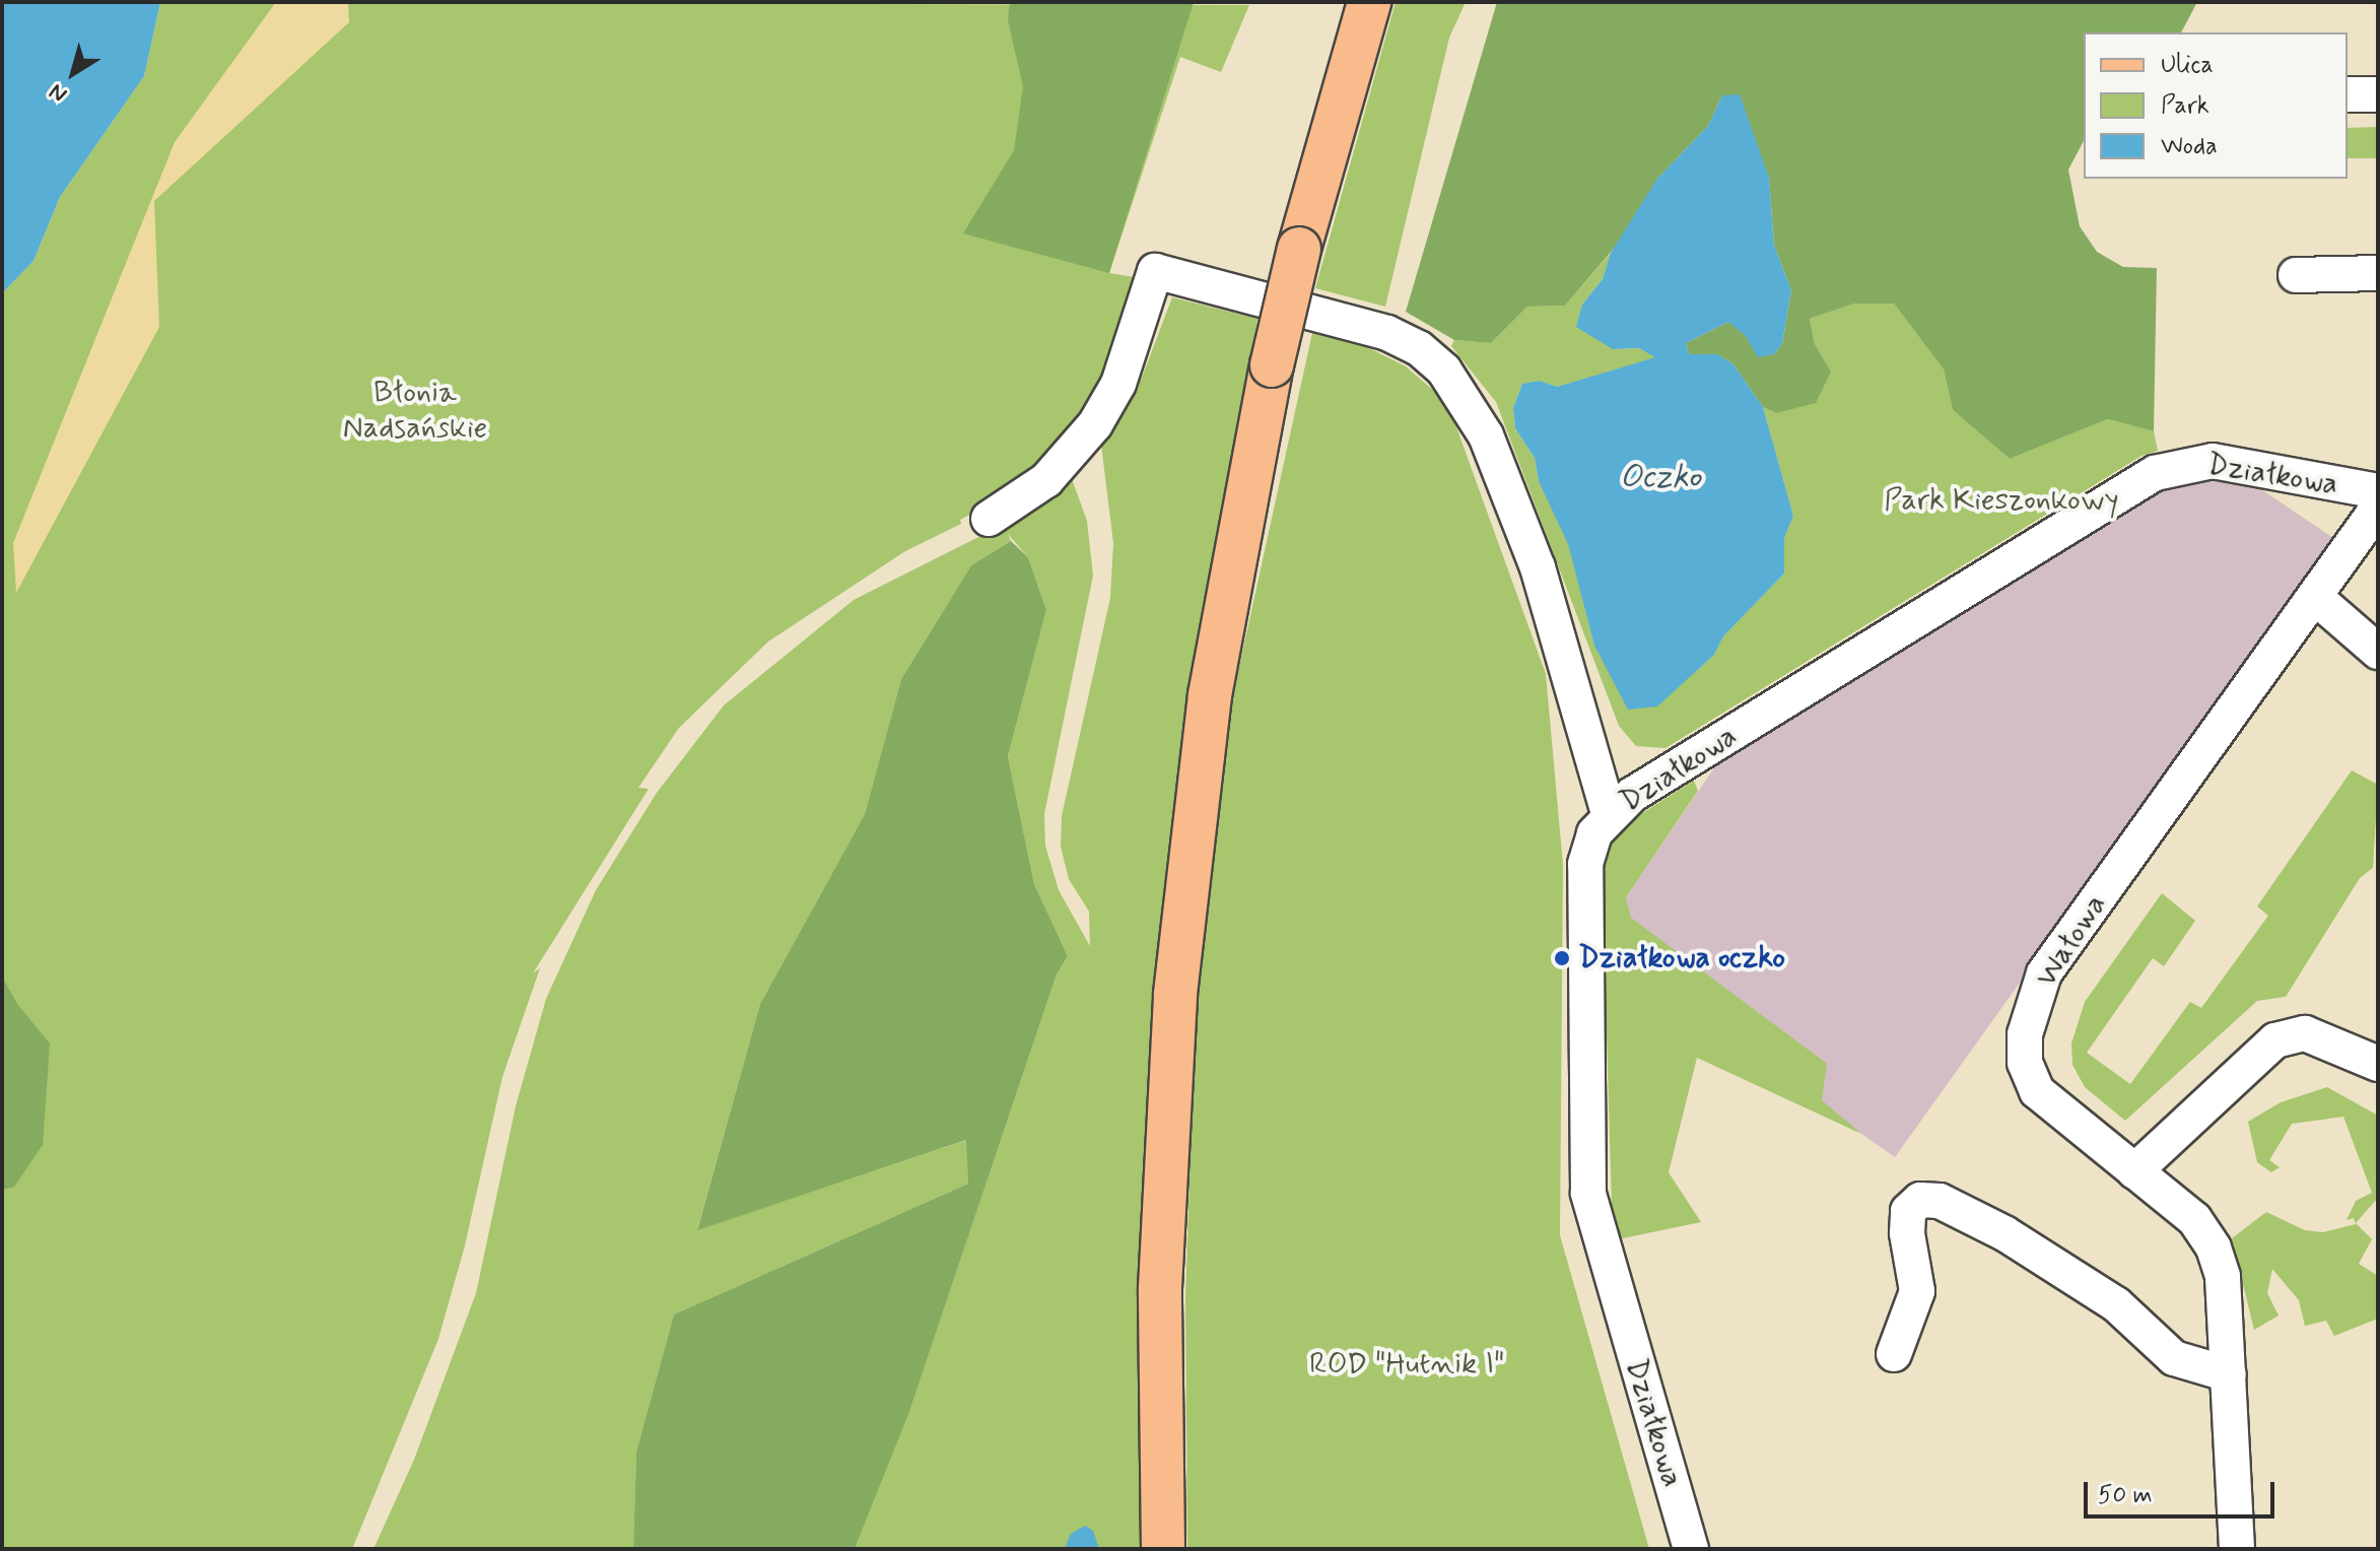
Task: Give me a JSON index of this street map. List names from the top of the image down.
{
  "streets": {
    "street": ["Działkowa", "Wałowa"]
  },
  "water": ["Oczko"],
  "parks": ["Błonia Nadsańskie", "Park Kieszonkowy", "ROD \"Hutnik I\""],
  "places": ["Działkowa oczko"],
  "legend": ["Ulica", "Park", "Woda"],
  "scale_bar": "50 m",
  "north": "bottom left"
}
